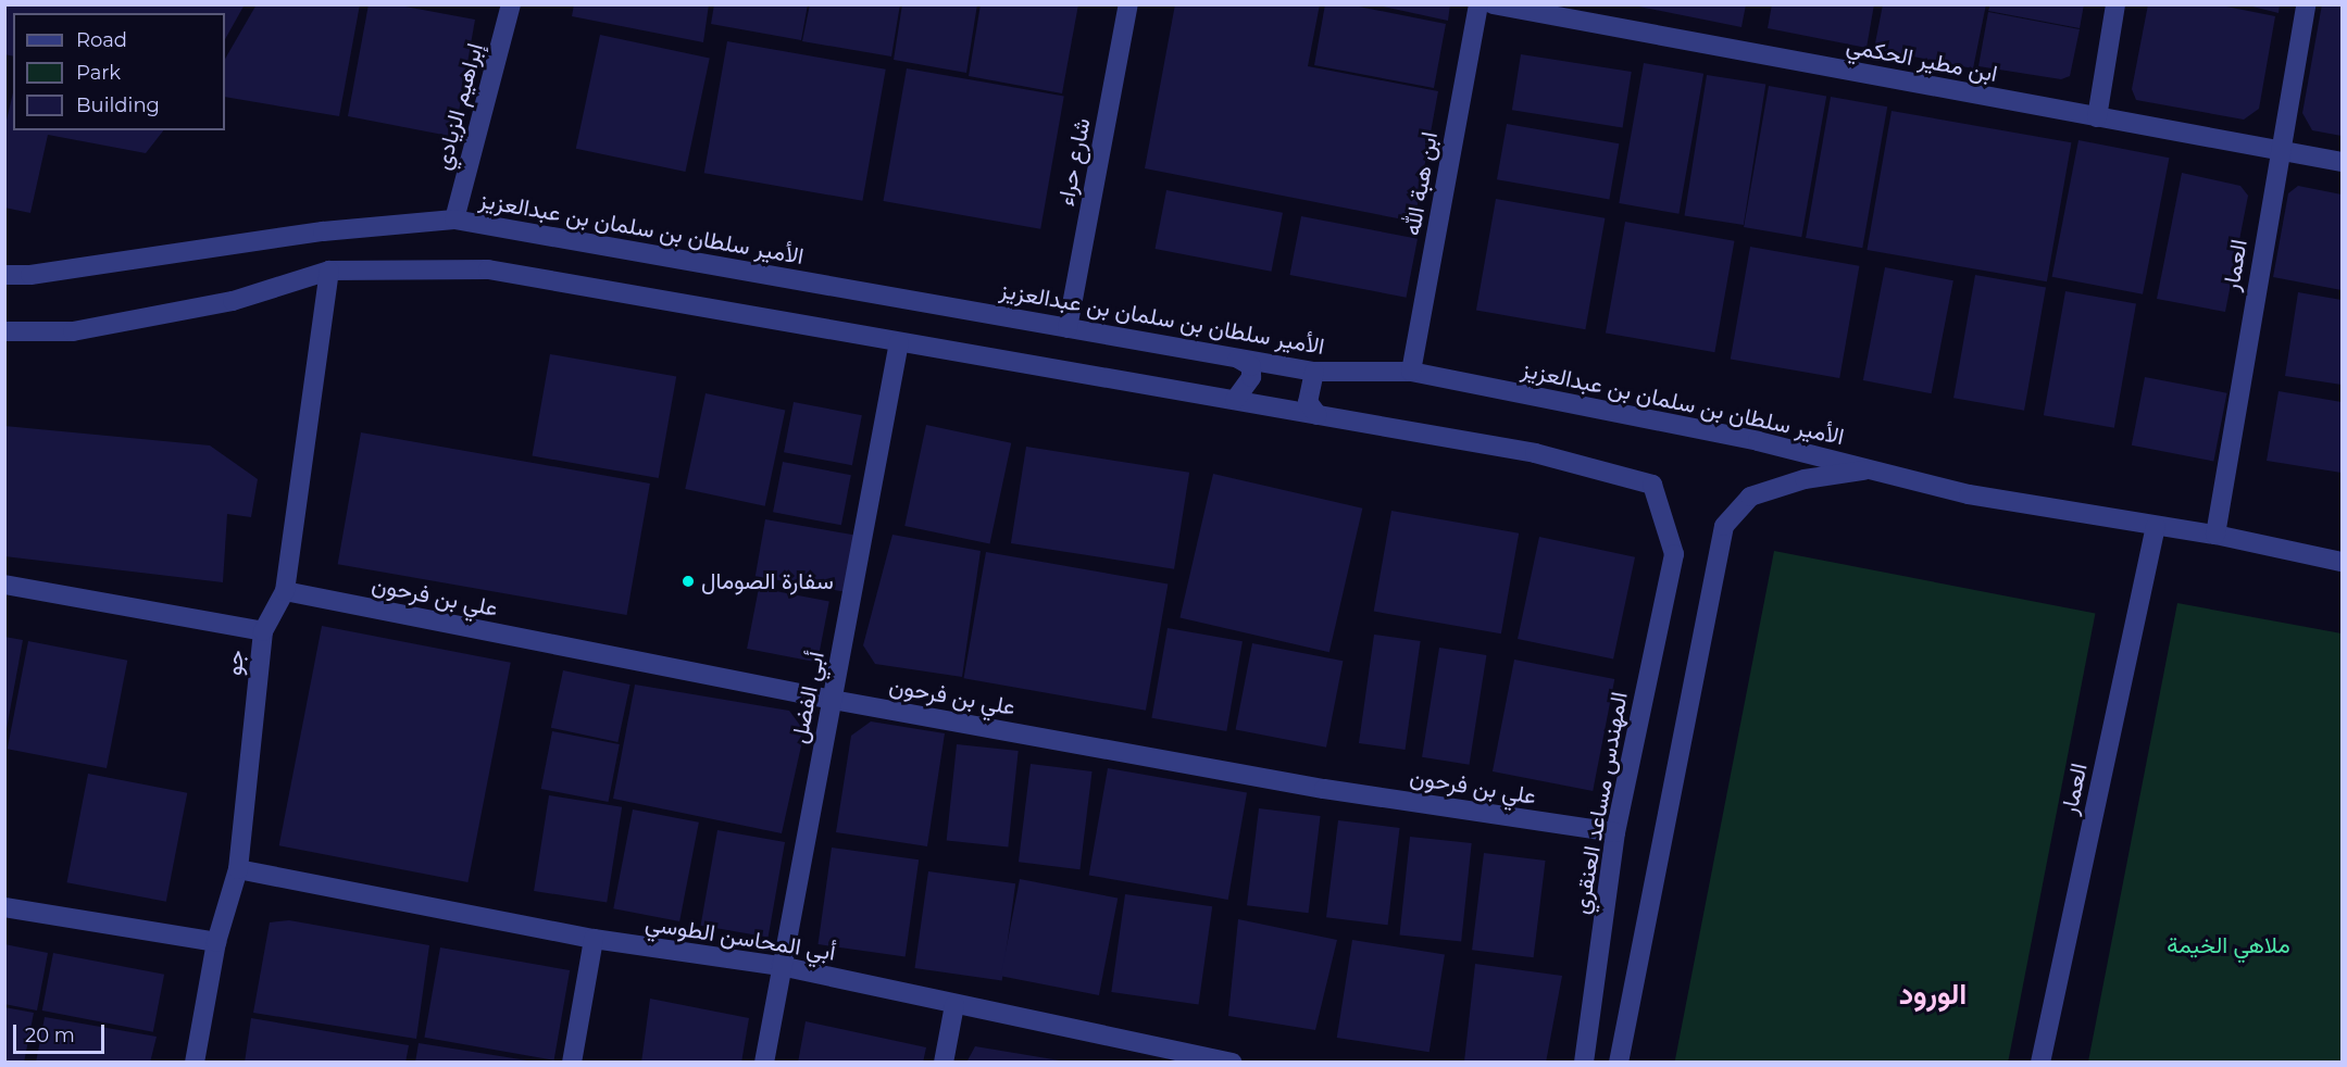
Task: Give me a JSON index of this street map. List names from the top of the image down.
{
  "streets": {
    "street": [
      "ابن مطير الحكمي",
      "إبراهيم الزيادي",
      "شارع حراء",
      "ابن هبة الله",
      "الأمير سلطان بن سلمان بن عبدالعزيز",
      "العمار",
      "علي بن فرحون",
      "جو",
      "أبي الفضل",
      "المهندس مساعد العنقري",
      "أبي المحاسن الطوسي"
    ]
  },
  "crossings": [
    ["ابن مطير الحكمي", "العمار"],
    ["إبراهيم الزيادي", "الأمير سلطان بن سلمان بن عبدالعزيز"],
    ["شارع حراء", "الأمير سلطان بن سلمان بن عبدالعزيز"],
    ["ابن هبة الله", "الأمير سلطان بن سلمان بن عبدالعزيز"],
    ["الأمير سلطان بن سلمان بن عبدالعزيز", "العمار"],
    ["علي بن فرحون", "جو"],
    ["علي بن فرحون", "أبي الفضل"],
    ["علي بن فرحون", "المهندس مساعد العنقري"],
    ["جو", "أبي المحاسن الطوسي"],
    ["أبي الفضل", "أبي المحاسن الطوسي"]
  ],
  "districts": ["الورود"],
  "parks": ["ملاهي الخيمة"],
  "places": ["سفارة الصومال"],
  "legend": ["Road", "Park", "Building"],
  "scale_bar": "20 m"
}
